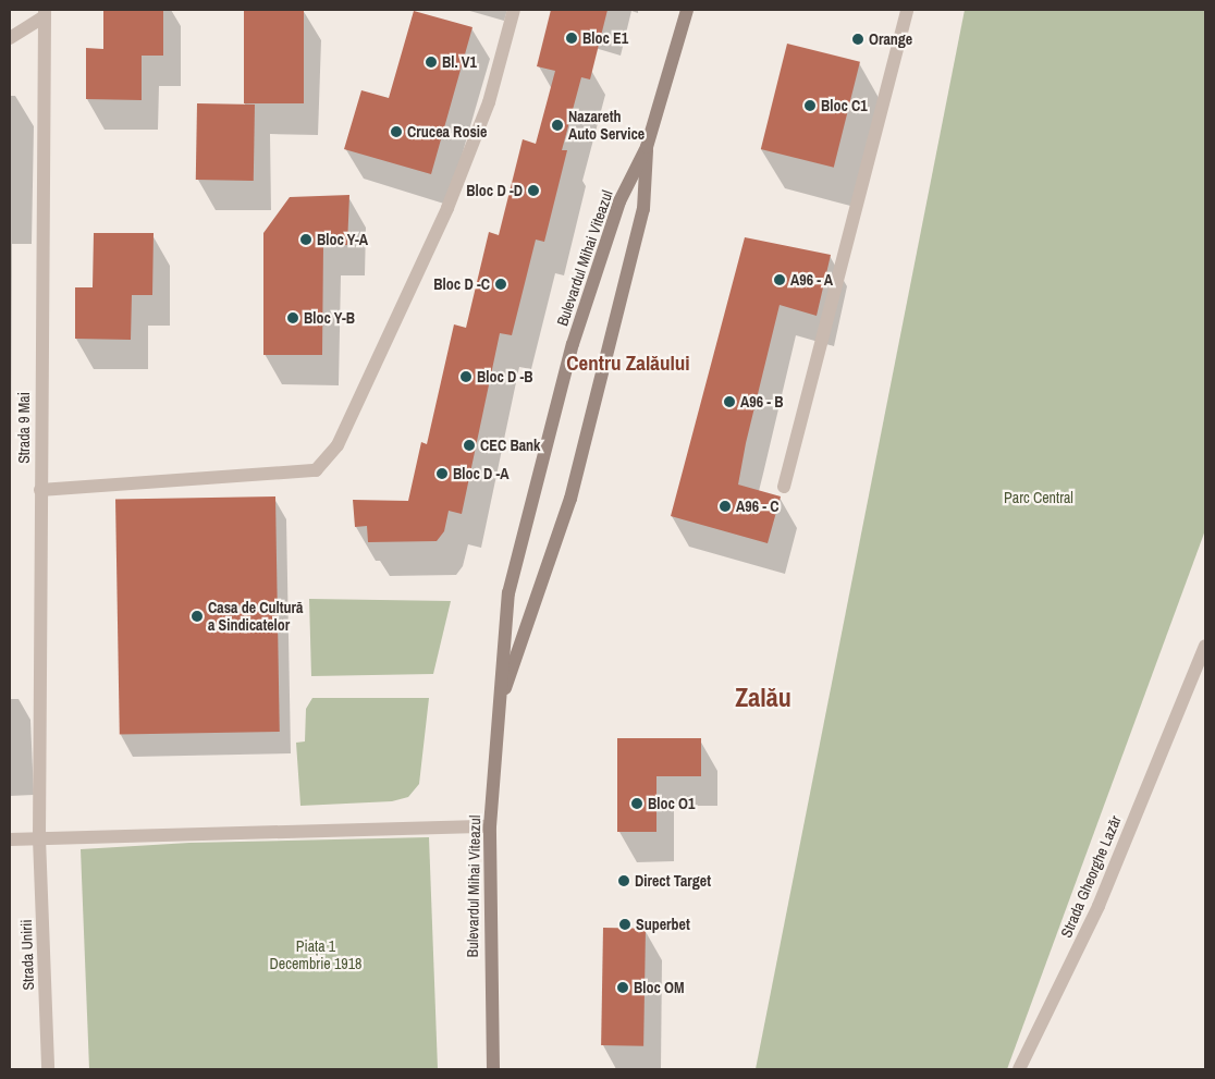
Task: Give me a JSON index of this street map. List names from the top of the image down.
{
  "streets": {
    "main road": ["Bulevardul Mihai Viteazul"],
    "street": ["Strada 9 Mai", "Strada Gheorghe Lazăr", "Strada Unirii"]
  },
  "crossings": [
    ["Strada 9 Mai", "Strada Unirii"]
  ],
  "districts": ["Centru Zalăului", "Zalău"],
  "parks": ["Parc Central", "Piața 1 Decembrie 1918"],
  "places": [
    "Bloc E1",
    "Orange",
    "Bl. V1",
    "Bloc C1",
    "Nazareth Auto Service",
    "Crucea Rosie",
    "Bloc D -D",
    "Bloc Y-A",
    "A96 - A",
    "Bloc D -C",
    "Bloc Y-B",
    "Bloc D -B",
    "A96 - B",
    "CEC Bank",
    "Bloc D -A",
    "A96 - C",
    "Casa de Cultură a Sindicatelor",
    "Bloc O1",
    "Direct Target",
    "Superbet",
    "Bloc OM"
  ]
}
